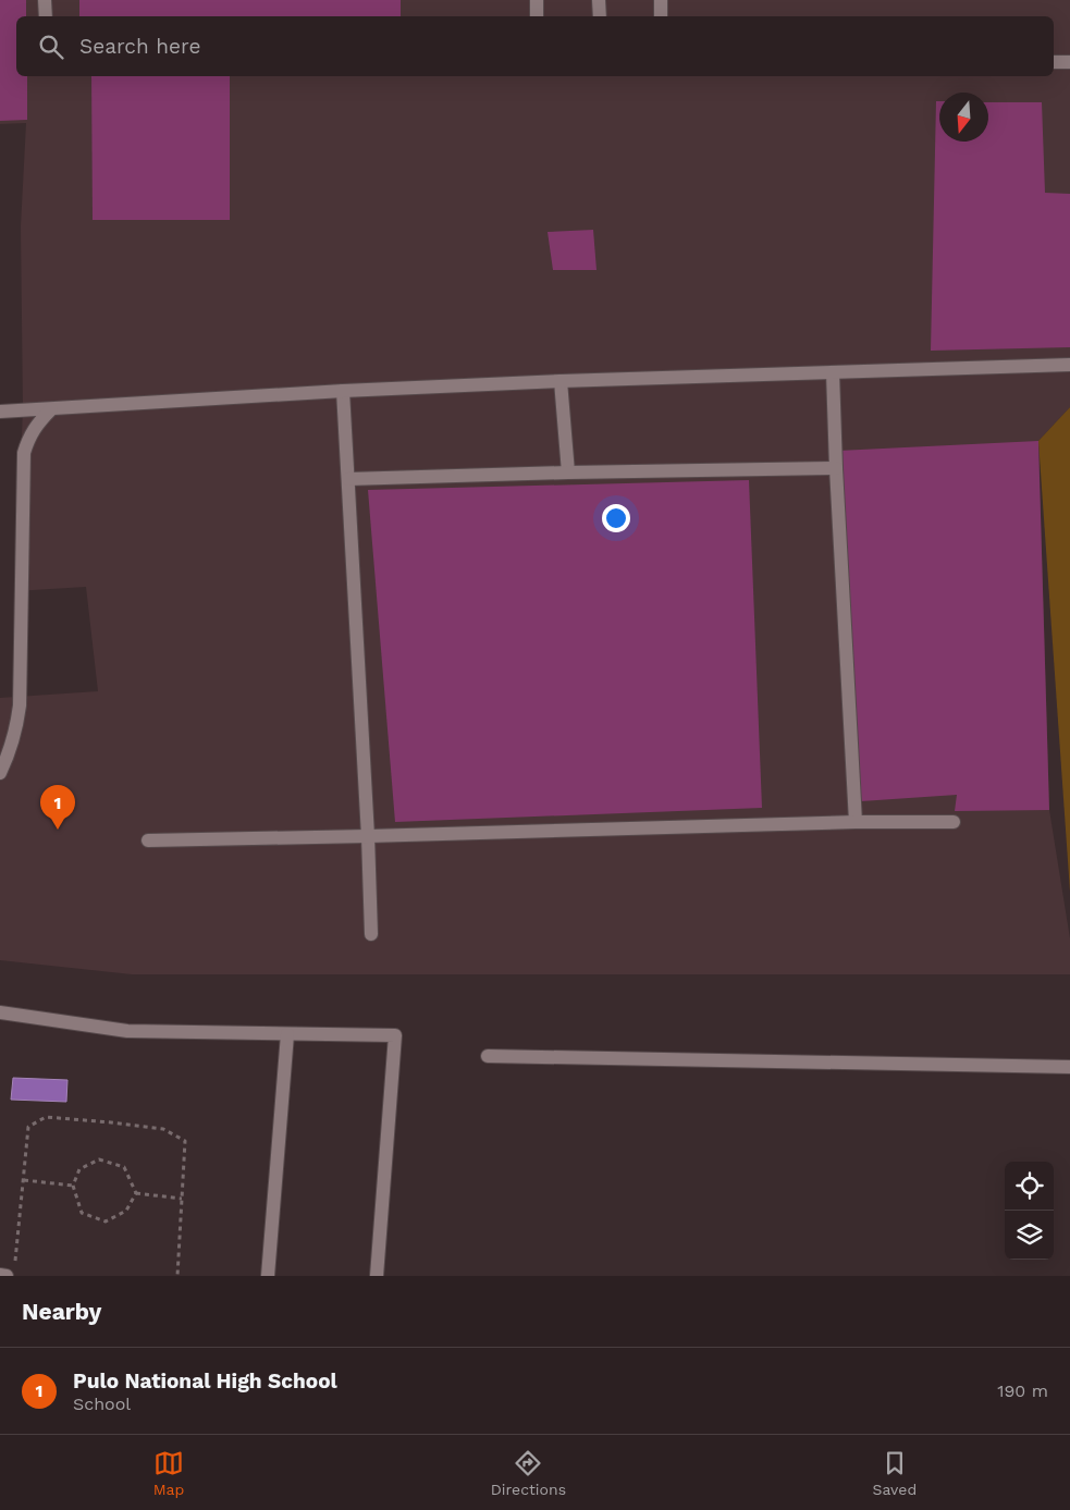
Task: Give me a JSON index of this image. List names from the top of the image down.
{
  "north": "bottom",
  "page": {
    "search": "Search here",
    "pins": "1",
    "heading": "Nearby",
    "list": [
      {
        "mark": "1",
        "name": "Pulo National High School",
        "note": "School",
        "value": "190 m"
      }
    ],
    "nav": ["Map", "Directions", "Saved"]
  }
}
